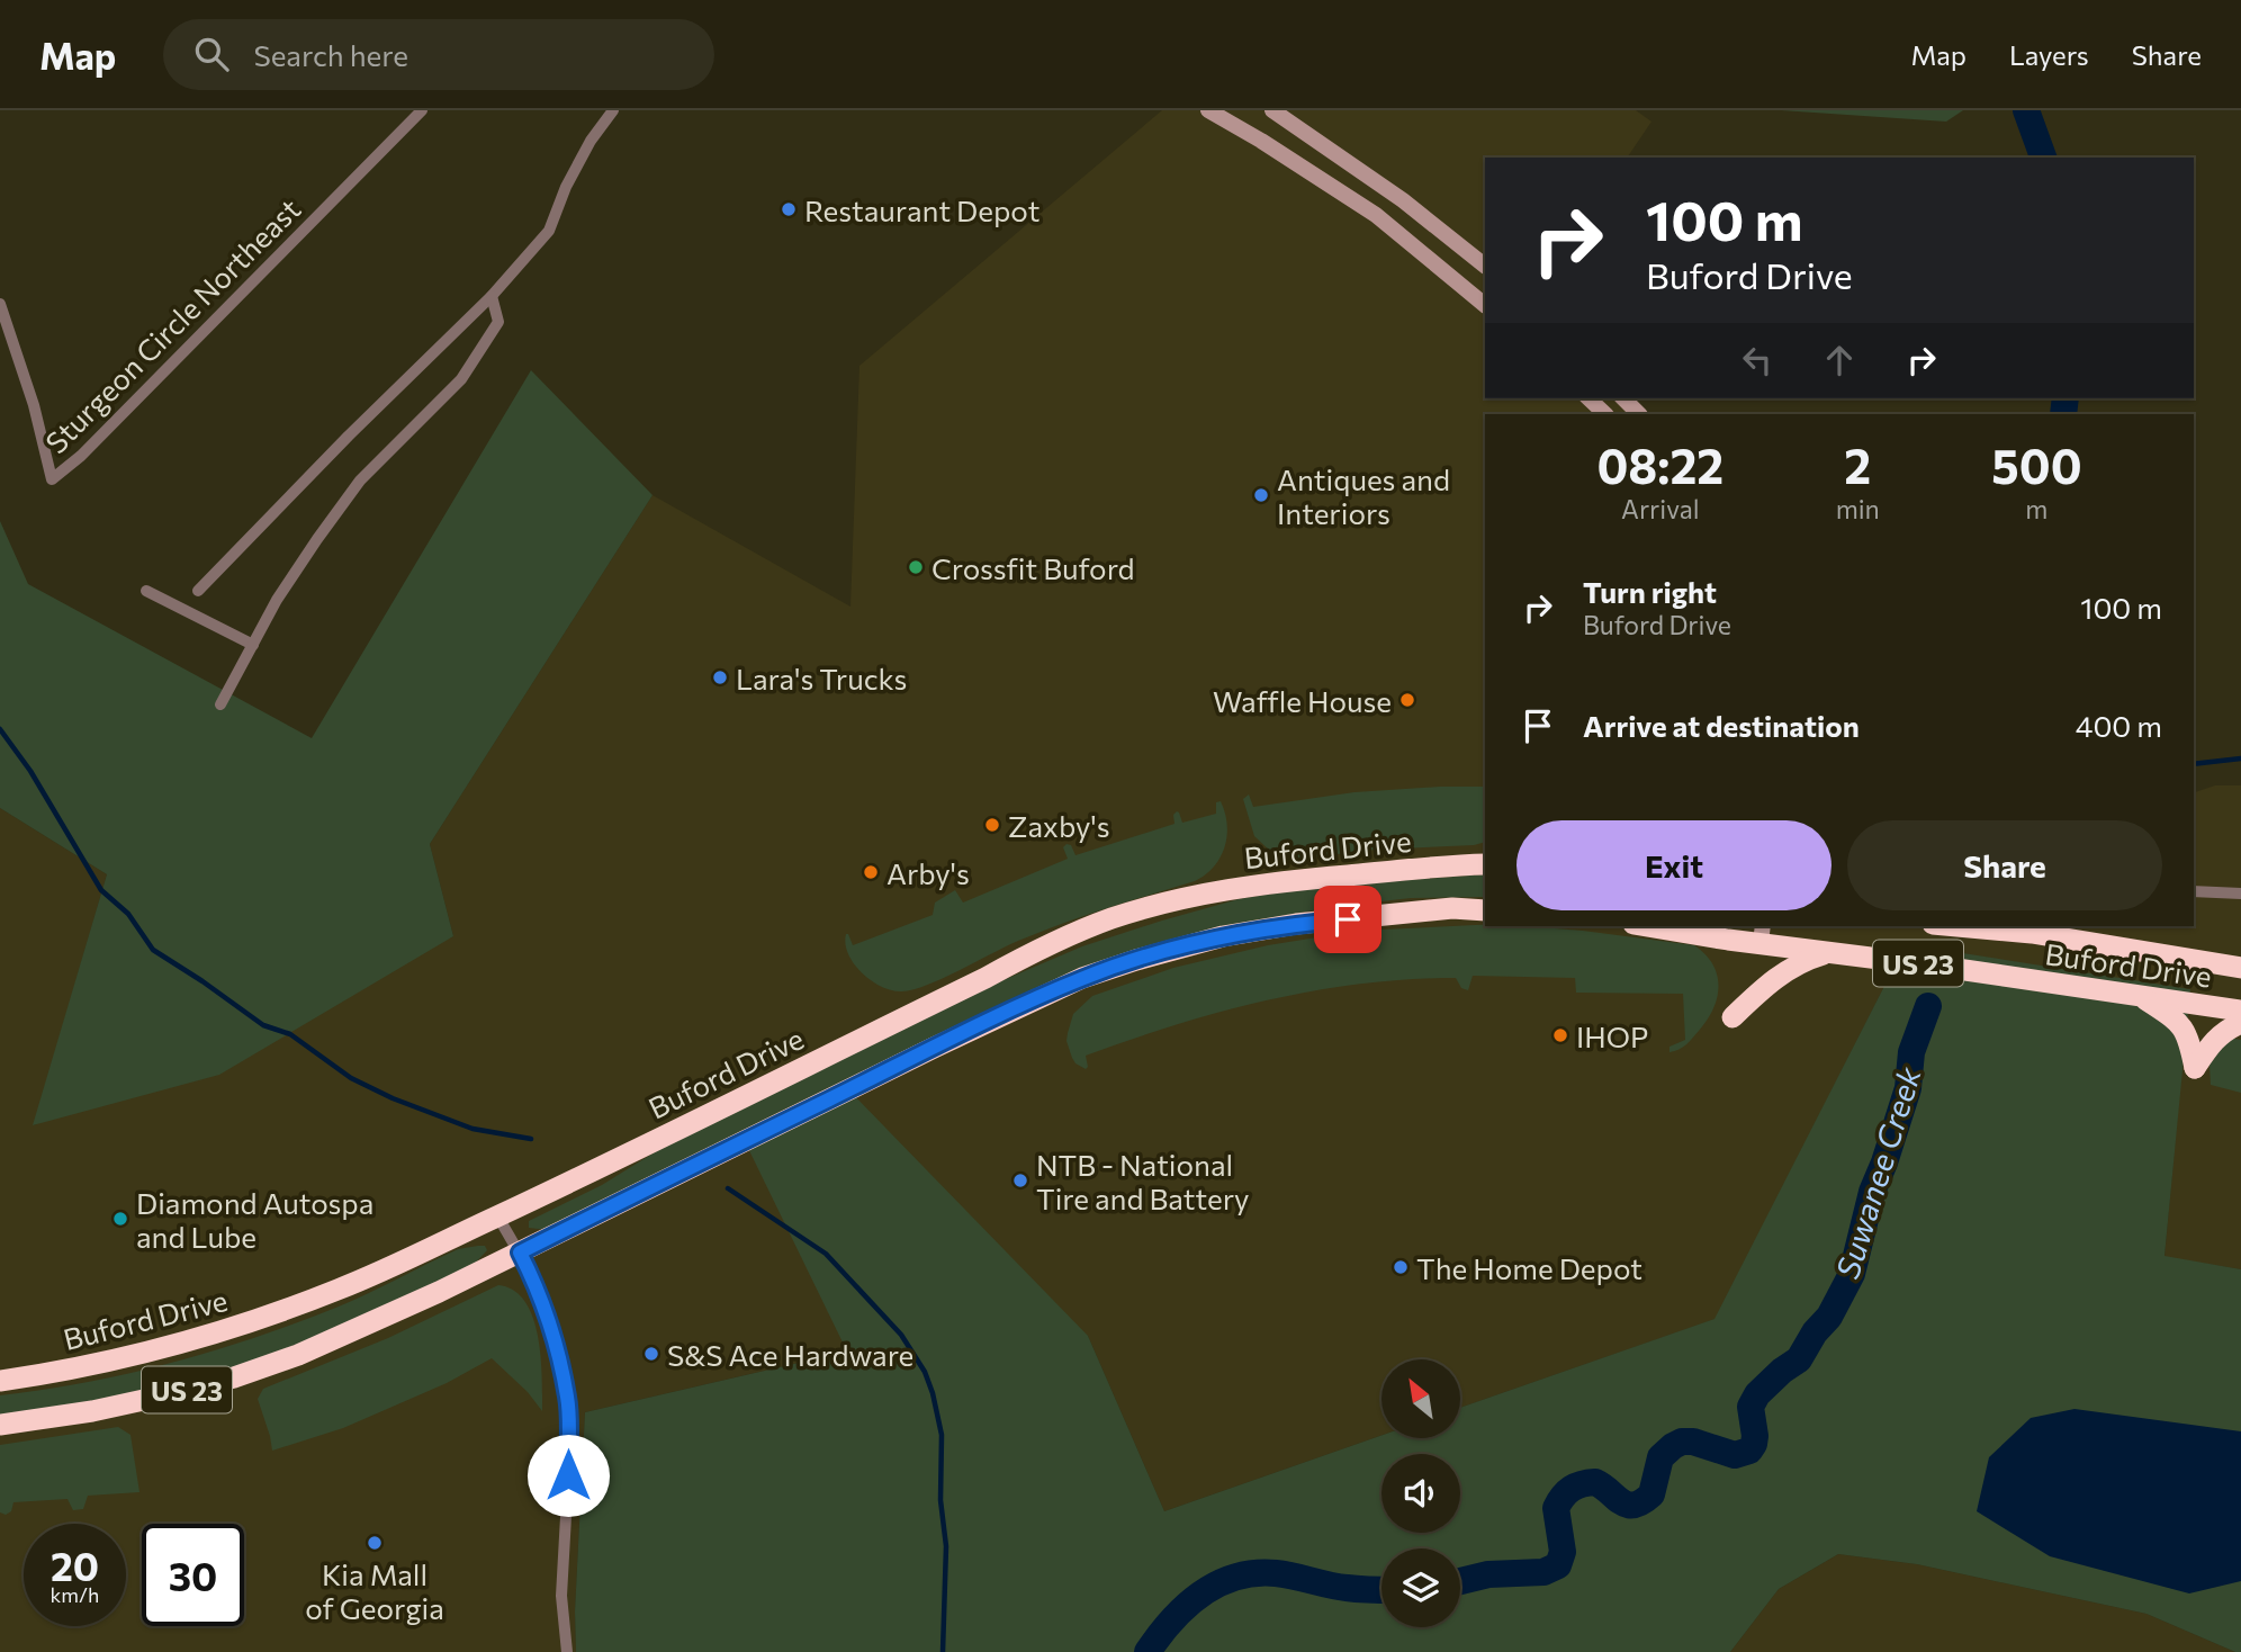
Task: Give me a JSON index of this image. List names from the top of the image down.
{
  "streets": {
    "highway": ["Buford Drive", "US 23"],
    "street": ["Sturgeon Circle Northeast"]
  },
  "water": ["Suwanee Creek"],
  "places": [
    "Restaurant Depot",
    "Antiques and Interiors",
    "Crossfit Buford",
    "Lara's Trucks",
    "Waffle House",
    "Zaxby's",
    "Arby's",
    "IHOP",
    "NTB - National Tire and Battery",
    "Diamond Autospa and Lube",
    "The Home Depot",
    "S&S Ace Hardware",
    "Kia Mall of Georgia"
  ],
  "north": "top left",
  "page": {
    "header": "Map",
    "search": "Search here",
    "nav": ["Map", "Layers", "Share"],
    "turn": ["100 m", "Buford Drive"],
    "eta": [
      "08:22",
      "Arrival",
      "2",
      "min",
      "500",
      "m"
    ],
    "list": [
      {
        "name": "Turn right",
        "note": "Buford Drive",
        "value": "100 m"
      },
      {
        "name": "Arrive at destination",
        "value": "400 m"
      }
    ],
    "buttons": ["Exit", "Share"],
    "speed": "20 km/h",
    "limit": "30"
  }
}
